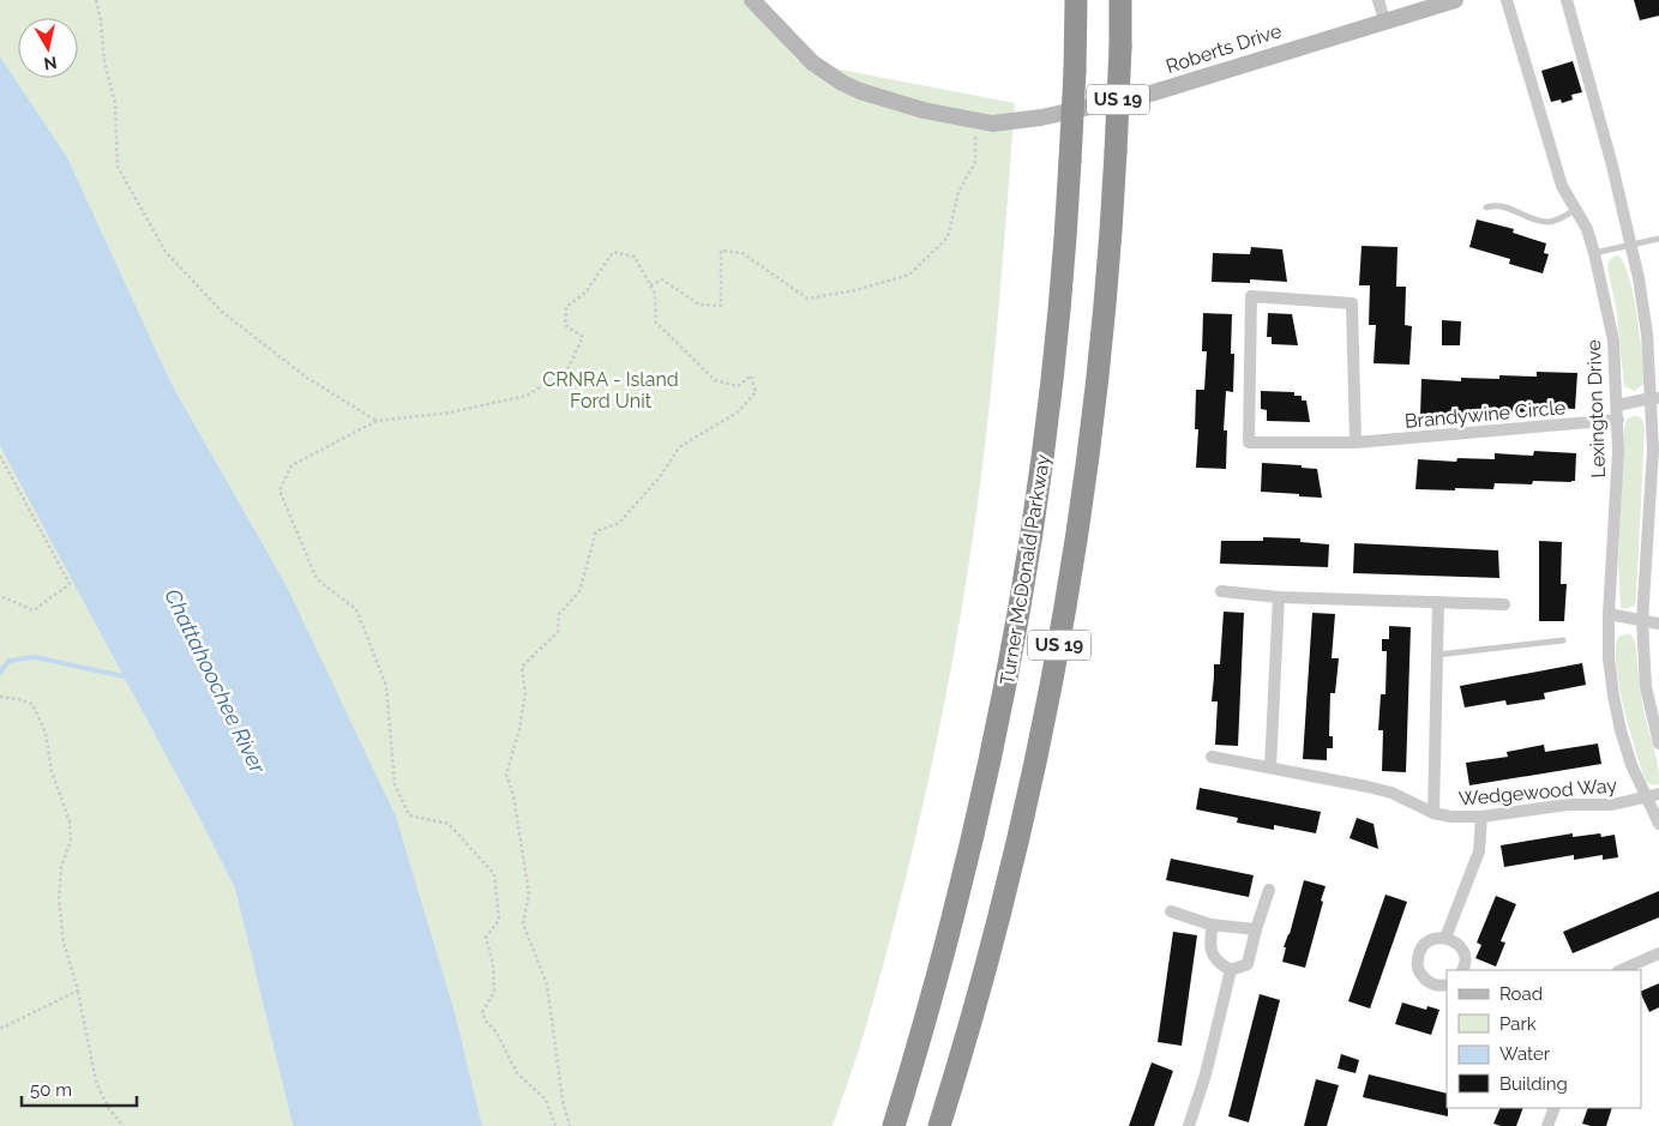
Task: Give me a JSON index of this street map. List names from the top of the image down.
{
  "streets": {
    "highway": ["US 19", "Turner McDonald Parkway"],
    "street": [
      "Roberts Drive",
      "Lexington Drive",
      "Brandywine Circle",
      "Wedgewood Way"
    ]
  },
  "crossings": [
    ["Lexington Drive", "Brandywine Circle"],
    ["Lexington Drive", "Wedgewood Way"]
  ],
  "water": ["Chattahoochee River"],
  "parks": ["CRNRA - Island Ford Unit"],
  "legend": [
    "Road",
    "Park",
    "Water",
    "Building"
  ],
  "scale_bar": "50 m",
  "north": "bottom"
}
